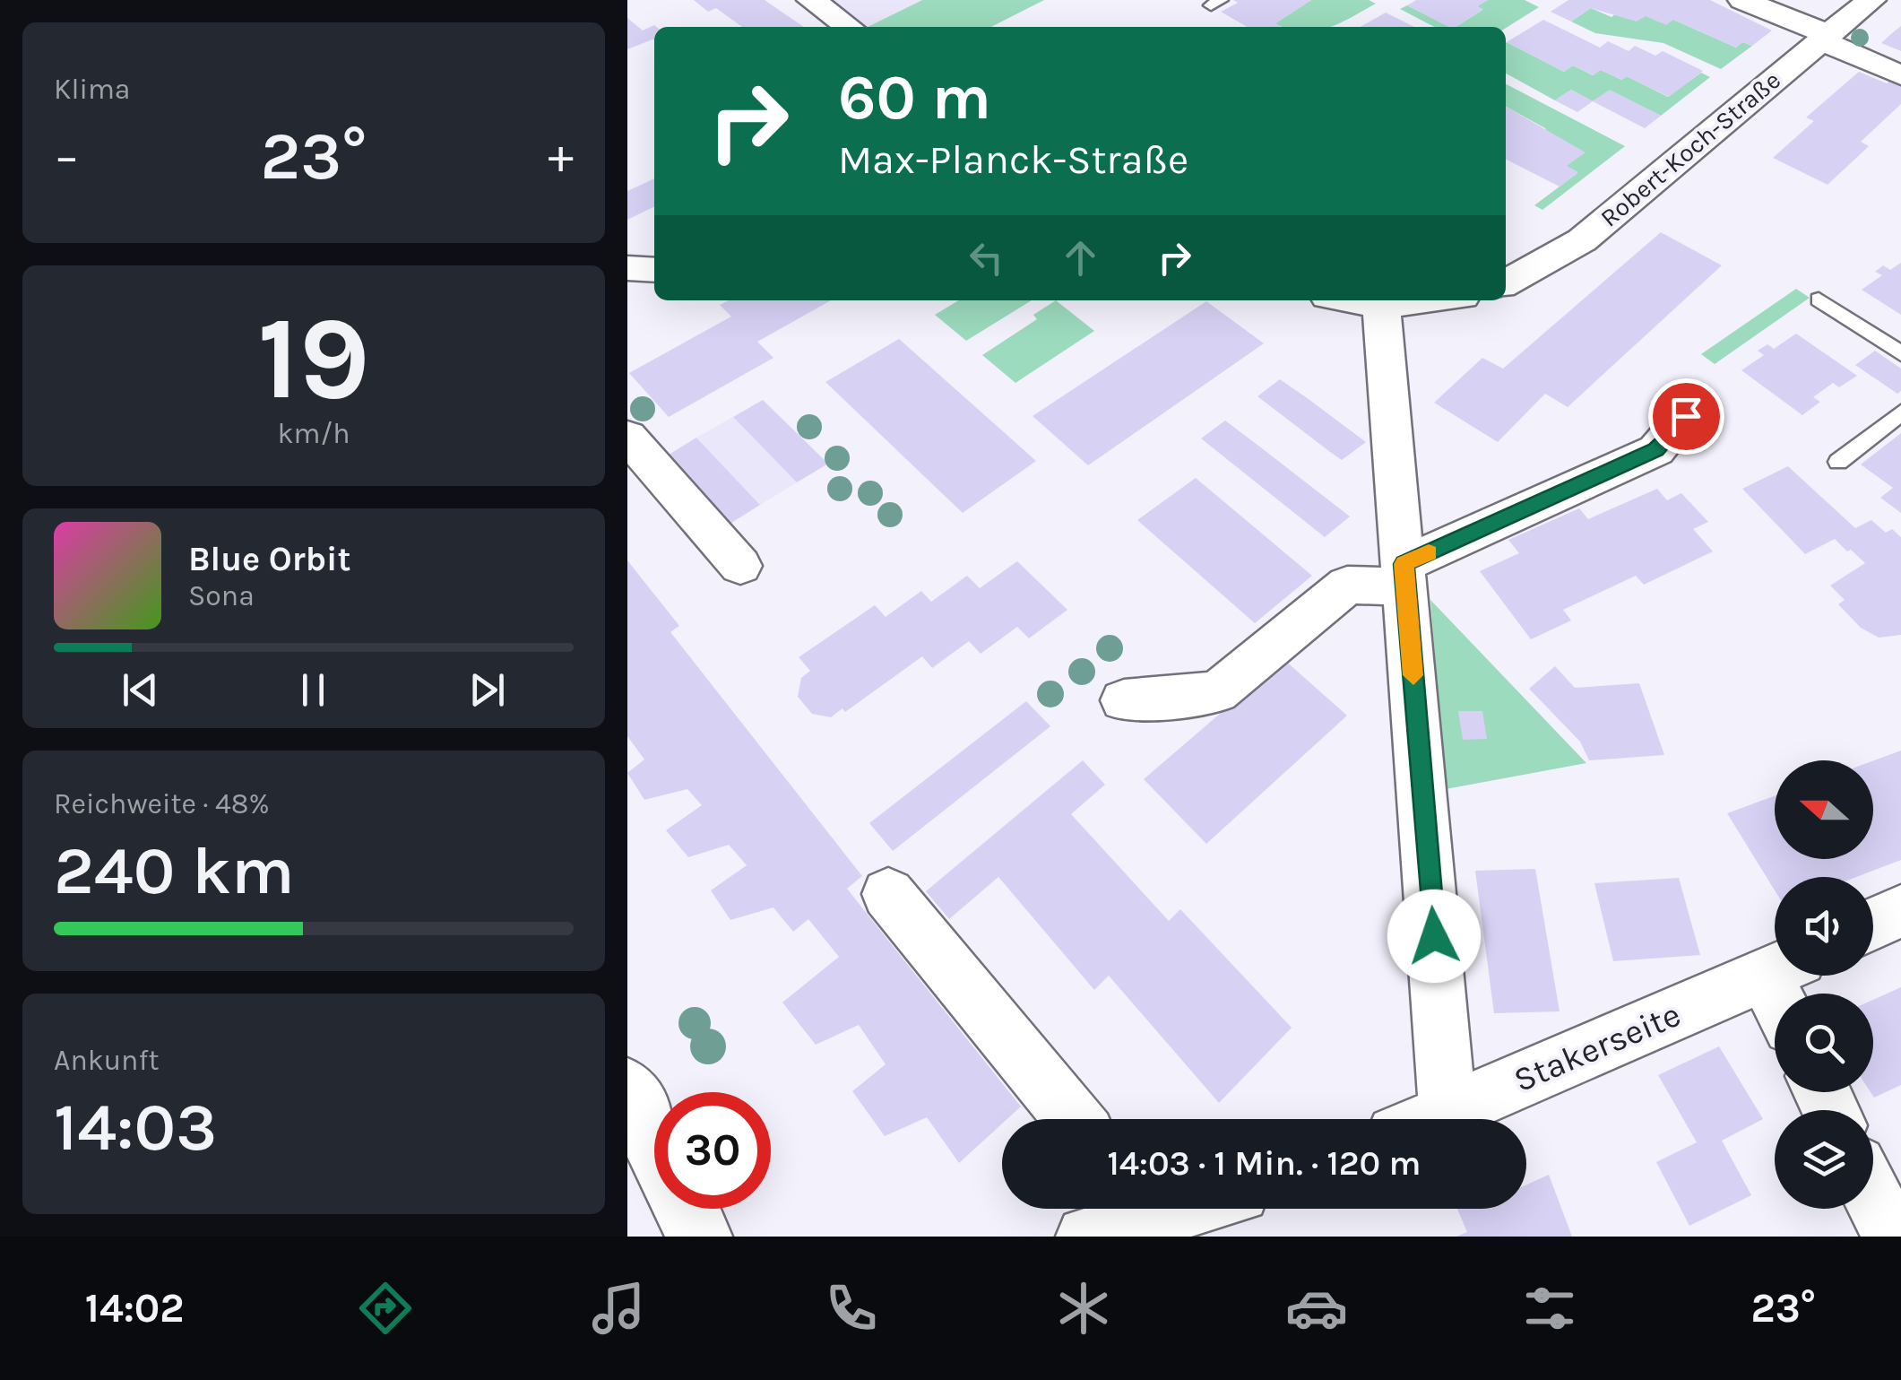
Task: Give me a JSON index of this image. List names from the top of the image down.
{
  "streets": {
    "street": ["Robert-Koch-Straße", "Stakerseite"]
  },
  "north": "left",
  "page": {
    "tile": [
      "Klima",
      ["19", "km/h"],
      ["Reichweite · 48%", "240 km"],
      ["Ankunft", "14:03"]
    ],
    "turn": ["60 m", "Max-Planck-Straße"],
    "heat": ["−", "23°", "+"],
    "song": ["Blue Orbit", "Sona"],
    "limit": "30",
    "trip": "14:03 · 1 Min. · 120 m",
    "tabs": ["14:02", "23°"]
  }
}
